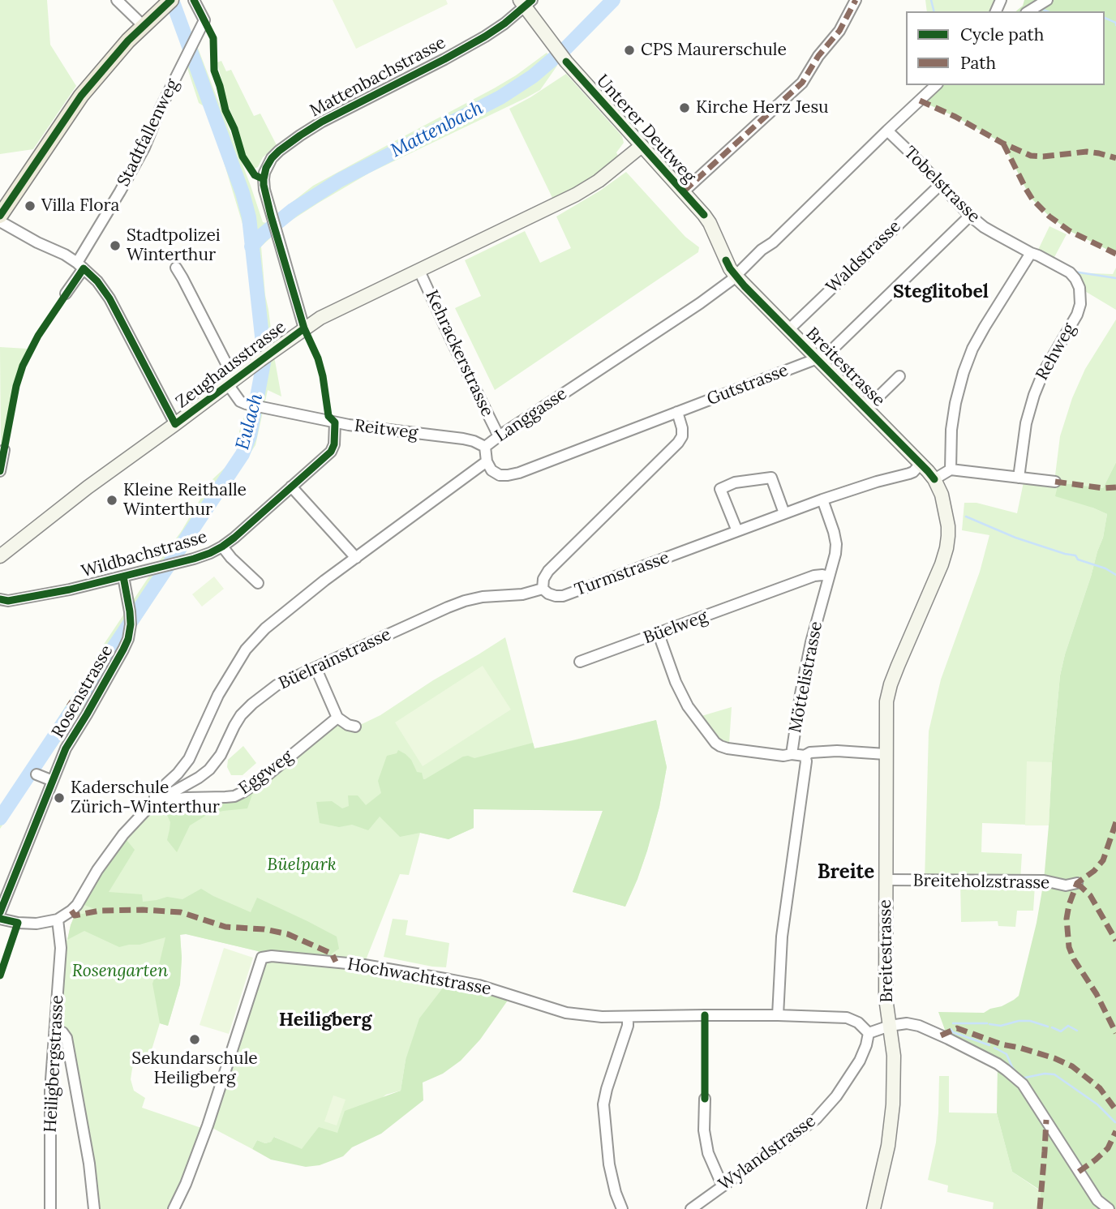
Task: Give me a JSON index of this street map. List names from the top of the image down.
{
  "streets": {
    "main road": ["Unterer Deutweg", "Zeughausstrasse", "Breitestrasse"],
    "street": [
      "Mattenbachstrasse",
      "Stadtfallenweg",
      "Tobelstrasse",
      "Waldstrasse",
      "Rehweg",
      "Kehrackerstrasse",
      "Gutstrasse",
      "Langgasse",
      "Reitweg",
      "Wildbachstrasse",
      "Turmstrasse",
      "Büelweg",
      "Büelrainstrasse",
      "Möttelistrasse",
      "Rosenstrasse",
      "Eggweg",
      "Breiteholzstrasse",
      "Hochwachtstrasse",
      "Heiligbergstrasse",
      "Wylandstrasse"
    ]
  },
  "crossings": [
    ["Mattenbachstrasse", "Unterer Deutweg"],
    ["Mattenbachstrasse", "Zeughausstrasse"],
    ["Unterer Deutweg", "Zeughausstrasse"],
    ["Unterer Deutweg", "Breitestrasse"],
    ["Unterer Deutweg", "Langgasse"],
    ["Tobelstrasse", "Waldstrasse"],
    ["Tobelstrasse", "Rehweg"],
    ["Tobelstrasse", "Gutstrasse"],
    ["Tobelstrasse", "Langgasse"],
    ["Waldstrasse", "Breitestrasse"],
    ["Kehrackerstrasse", "Zeughausstrasse"],
    ["Kehrackerstrasse", "Langgasse"],
    ["Zeughausstrasse", "Reitweg"],
    ["Breitestrasse", "Gutstrasse"],
    ["Breitestrasse", "Langgasse"],
    ["Breitestrasse", "Turmstrasse"],
    ["Breitestrasse", "Breiteholzstrasse"],
    ["Gutstrasse", "Langgasse"],
    ["Gutstrasse", "Turmstrasse"],
    ["Langgasse", "Reitweg"],
    ["Langgasse", "Büelrainstrasse"],
    ["Reitweg", "Wildbachstrasse"],
    ["Wildbachstrasse", "Rosenstrasse"],
    ["Turmstrasse", "Büelrainstrasse"],
    ["Turmstrasse", "Möttelistrasse"],
    ["Büelweg", "Möttelistrasse"],
    ["Büelrainstrasse", "Eggweg"],
    ["Büelrainstrasse", "Heiligbergstrasse"],
    ["Möttelistrasse", "Hochwachtstrasse"],
    ["Hochwachtstrasse", "Wylandstrasse"]
  ],
  "districts": ["Steglitobel", "Breite", "Heiligberg"],
  "water": ["Mattenbach", "Eulach"],
  "parks": ["Büelpark", "Rosengarten"],
  "places": [
    "CPS Maurerschule",
    "Kirche Herz Jesu",
    "Villa Flora",
    "Stadtpolizei Winterthur",
    "Kleine Reithalle Winterthur",
    "Kaderschule Zürich-Winterthur",
    "Sekundarschule Heiligberg"
  ],
  "legend": ["Cycle path", "Path"]
}
